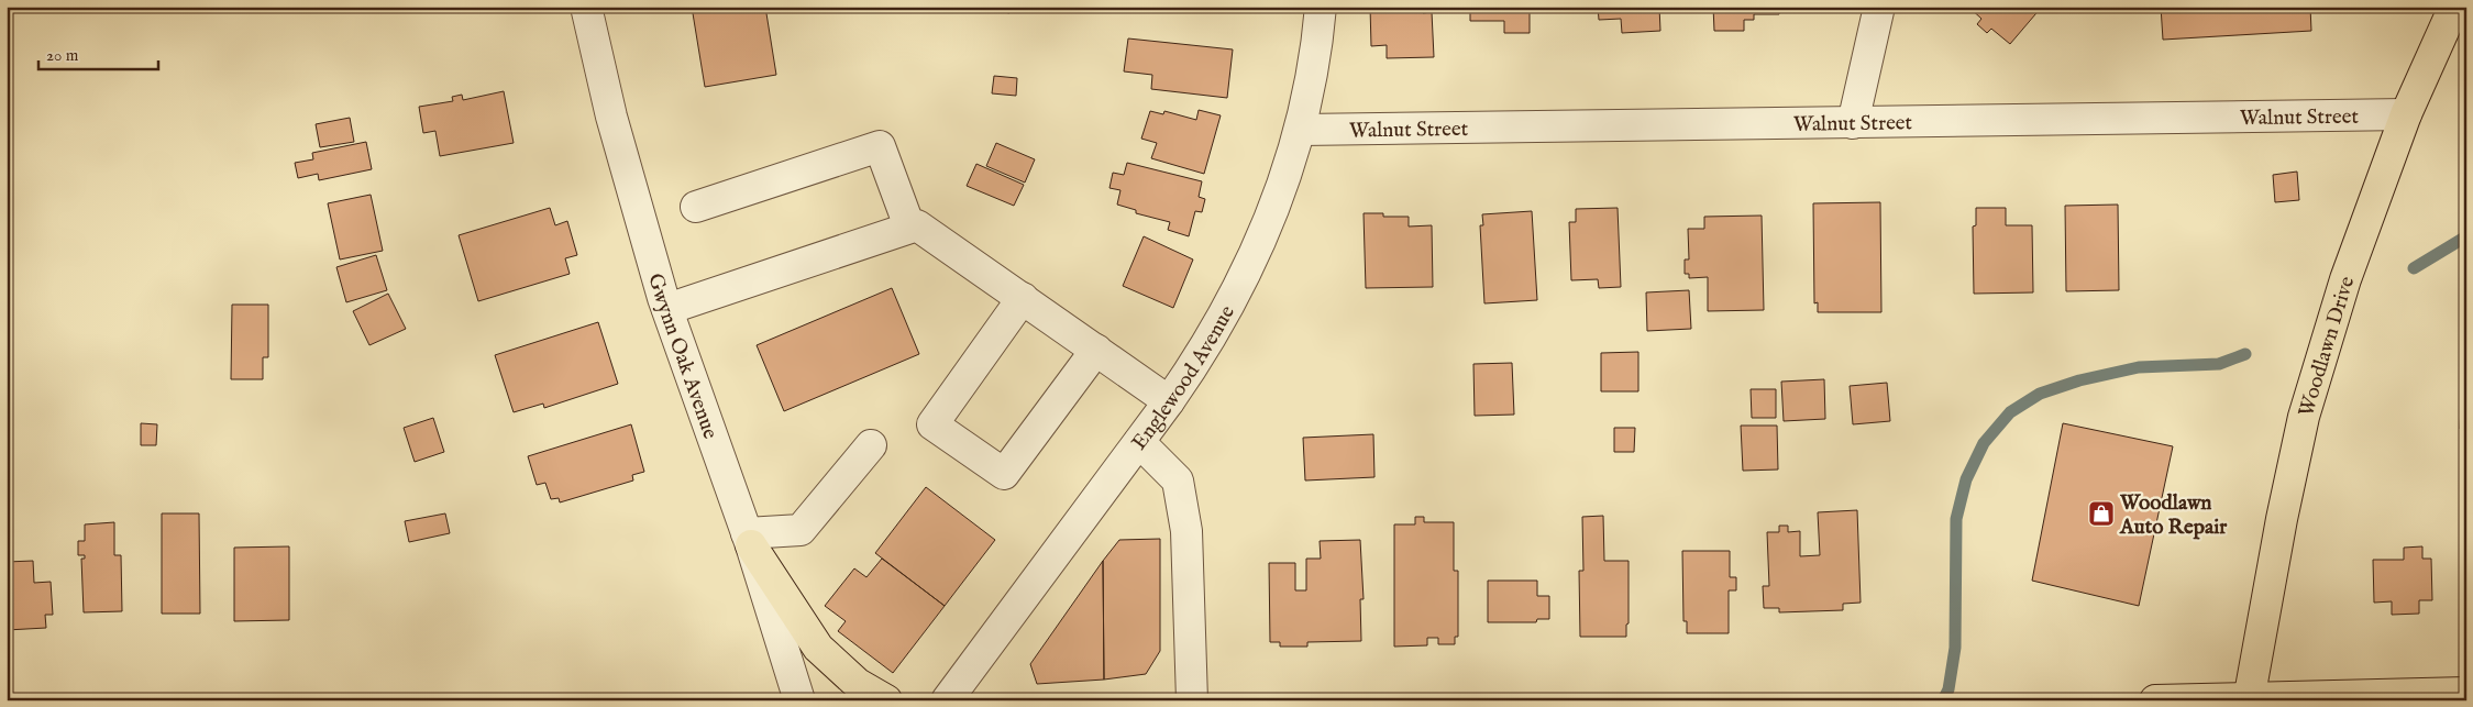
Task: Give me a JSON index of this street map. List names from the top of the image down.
{
  "streets": {
    "main road": ["Woodlawn Drive"],
    "street": ["Walnut Street", "Gwynn Oak Avenue", "Englewood Avenue"]
  },
  "crossings": [
    ["Walnut Street", "Woodlawn Drive"],
    ["Walnut Street", "Englewood Avenue"]
  ],
  "places": {
    "shop": ["Woodlawn Auto Repair"]
  },
  "scale_bar": "20 m"
}
